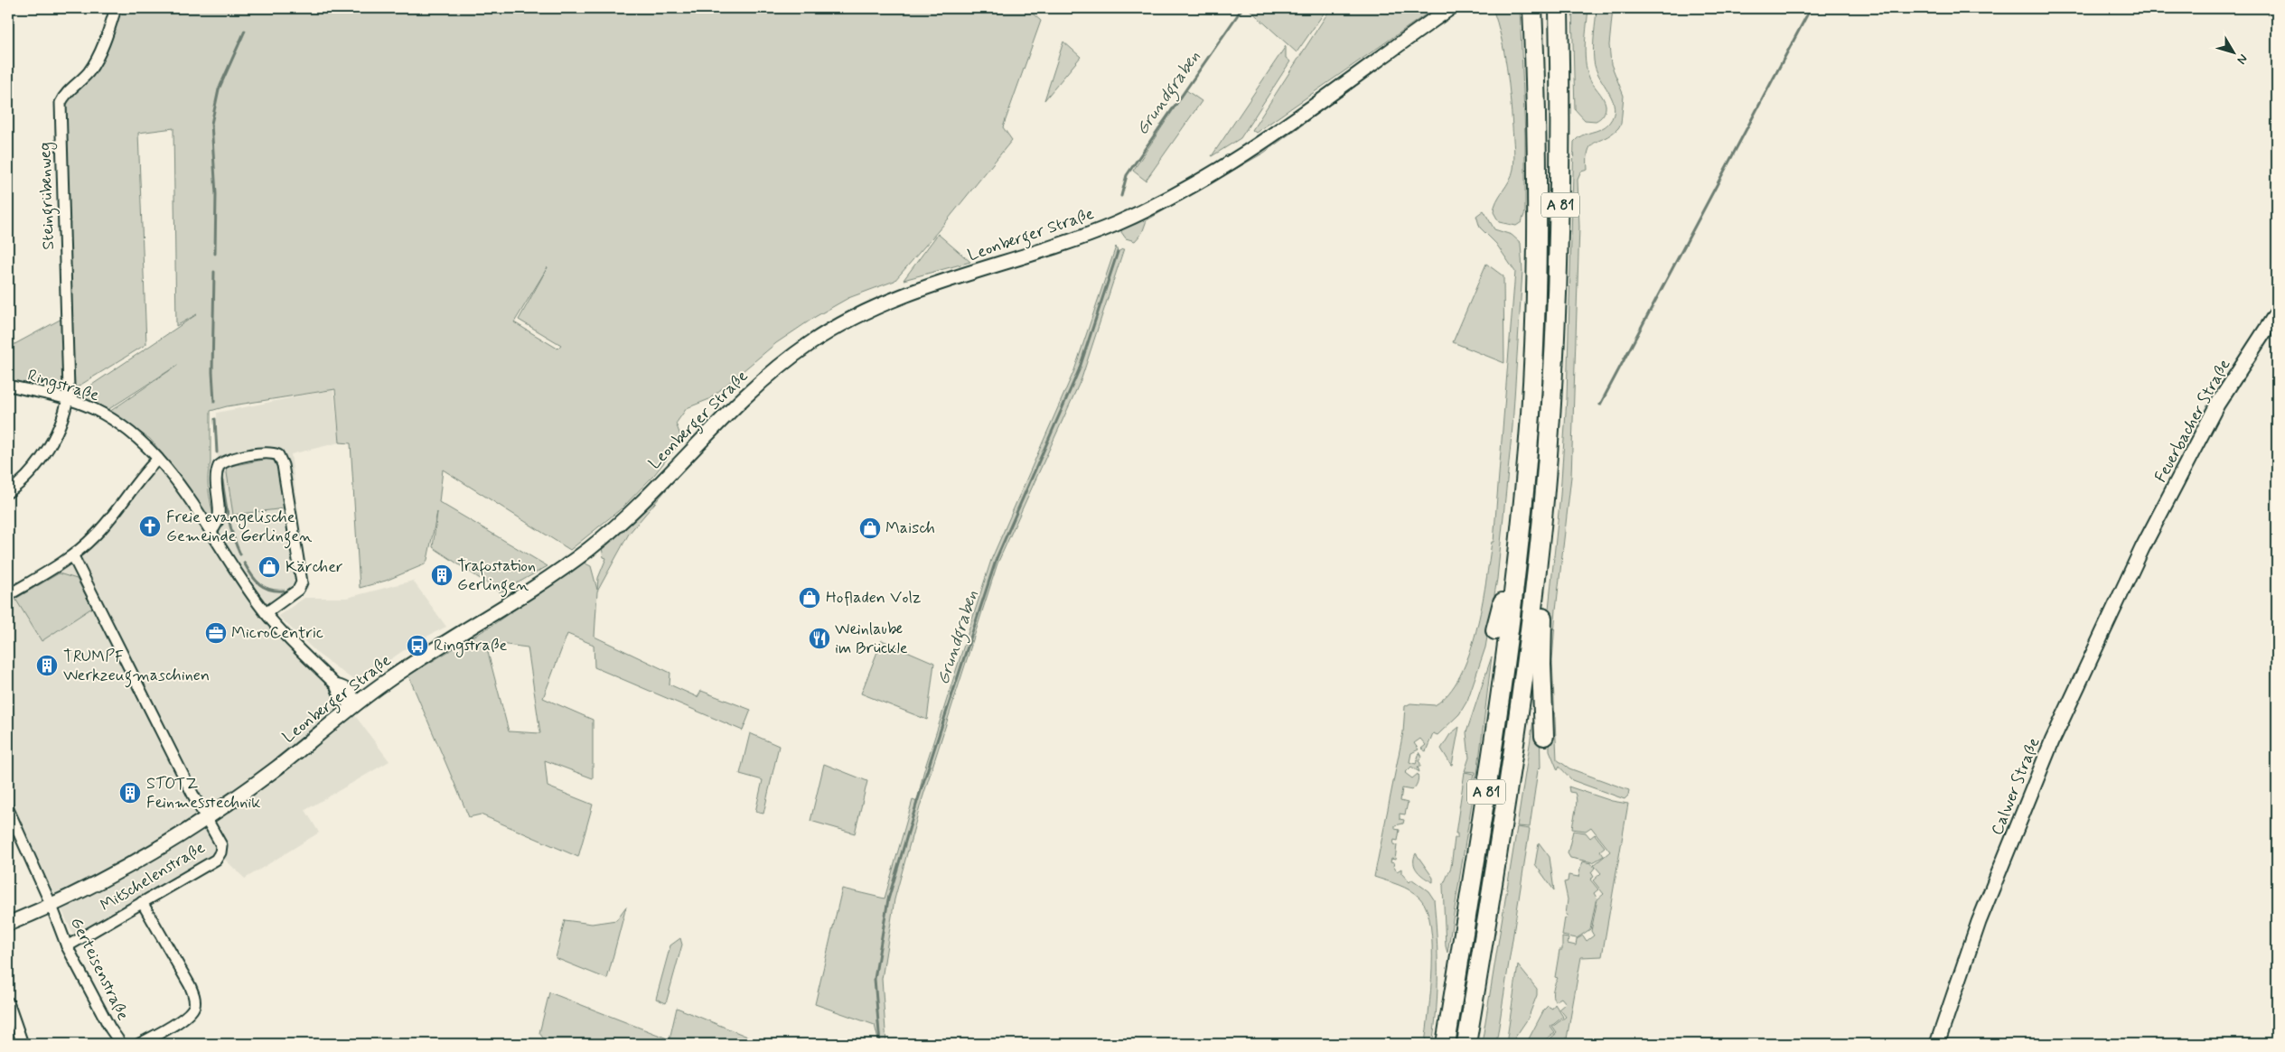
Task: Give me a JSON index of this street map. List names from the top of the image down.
{
  "streets": {
    "highway": ["A 81"],
    "main road": ["Leonberger Straße", "Feuerbacher Straße", "Calwer Straße"],
    "street": [
      "Steingrübenweg",
      "Ringstraße",
      "Mitschelenstraße",
      "Gerteisenstraße"
    ]
  },
  "crossings": [
    ["Steingrübenweg", "Ringstraße"],
    ["Leonberger Straße", "Ringstraße"],
    ["Leonberger Straße", "Mitschelenstraße"],
    ["Leonberger Straße", "Gerteisenstraße"],
    ["Feuerbacher Straße", "Calwer Straße"],
    ["Mitschelenstraße", "Gerteisenstraße"]
  ],
  "water": ["Grundgraben"],
  "places": {
    "church": ["Freie evangelische Gemeinde Gerlingen"],
    "shop": ["Maisch", "Kärcher", "Hofladen Volz"],
    "building": ["Trafostation Gerlingen", "TRUMPF Werkzeugmaschinen", "STOTZ Feinmesstechnik"],
    "office": ["MicroCentric"],
    "restaurant": ["Weinlaube im Brückle"],
    "bus stop": ["Ringstraße"]
  },
  "north": "bottom right"
}
